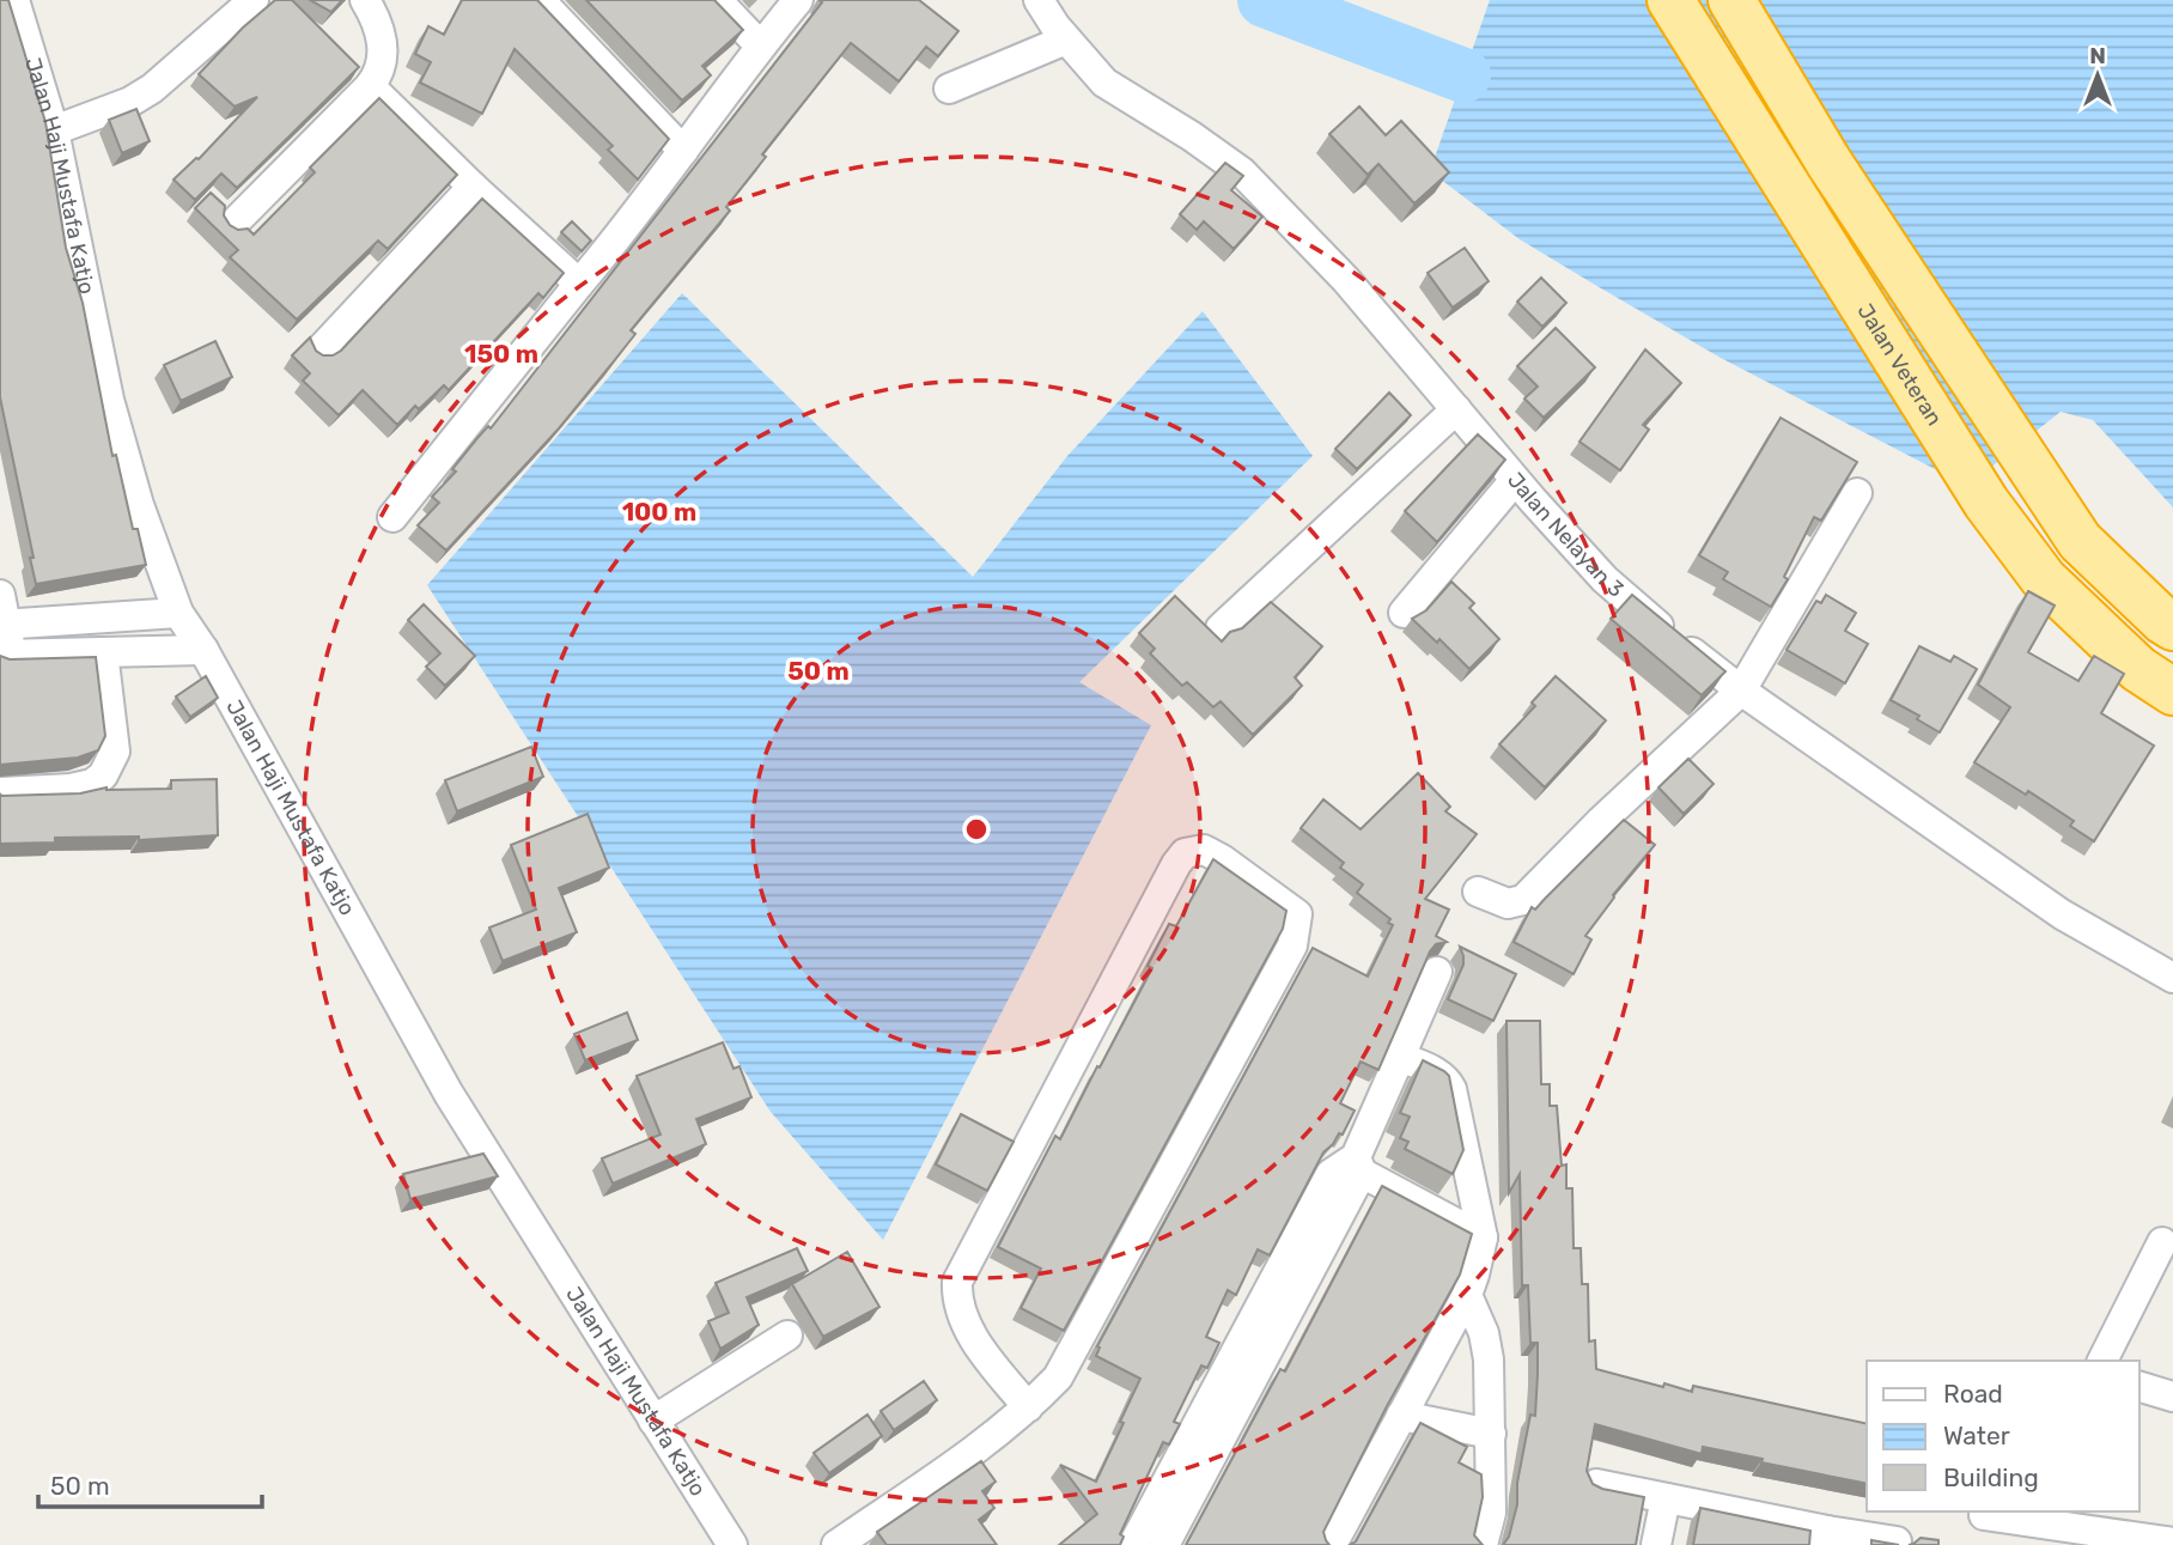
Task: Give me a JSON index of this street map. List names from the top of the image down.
{
  "streets": {
    "highway": ["Jalan Veteran"],
    "street": ["Jalan Haji Mustafa Katjo", "Jalan Nelayan 3"]
  },
  "legend": ["Road", "Water", "Building"],
  "scale_bar": "50 m",
  "north": "top",
  "rings": ["150 m", "100 m", "50 m"]
}
